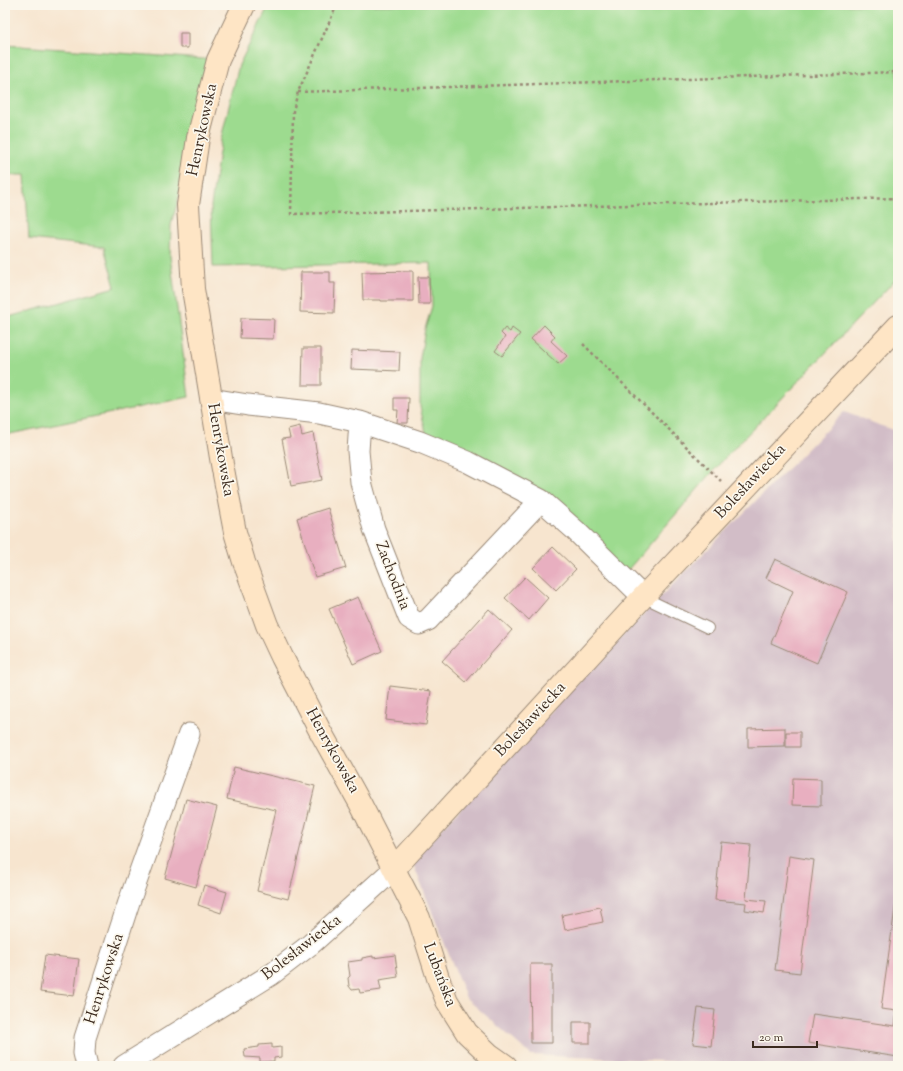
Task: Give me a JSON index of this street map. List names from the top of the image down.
{
  "streets": {
    "main road": ["Henrykowska", "Bolesławiecka", "Lubańska"],
    "street": ["Zachodnia"]
  },
  "crossings": [
    ["Henrykowska", "Bolesławiecka"],
    ["Henrykowska", "Lubańska"],
    ["Bolesławiecka", "Lubańska"]
  ],
  "scale_bar": "20 m"
}
